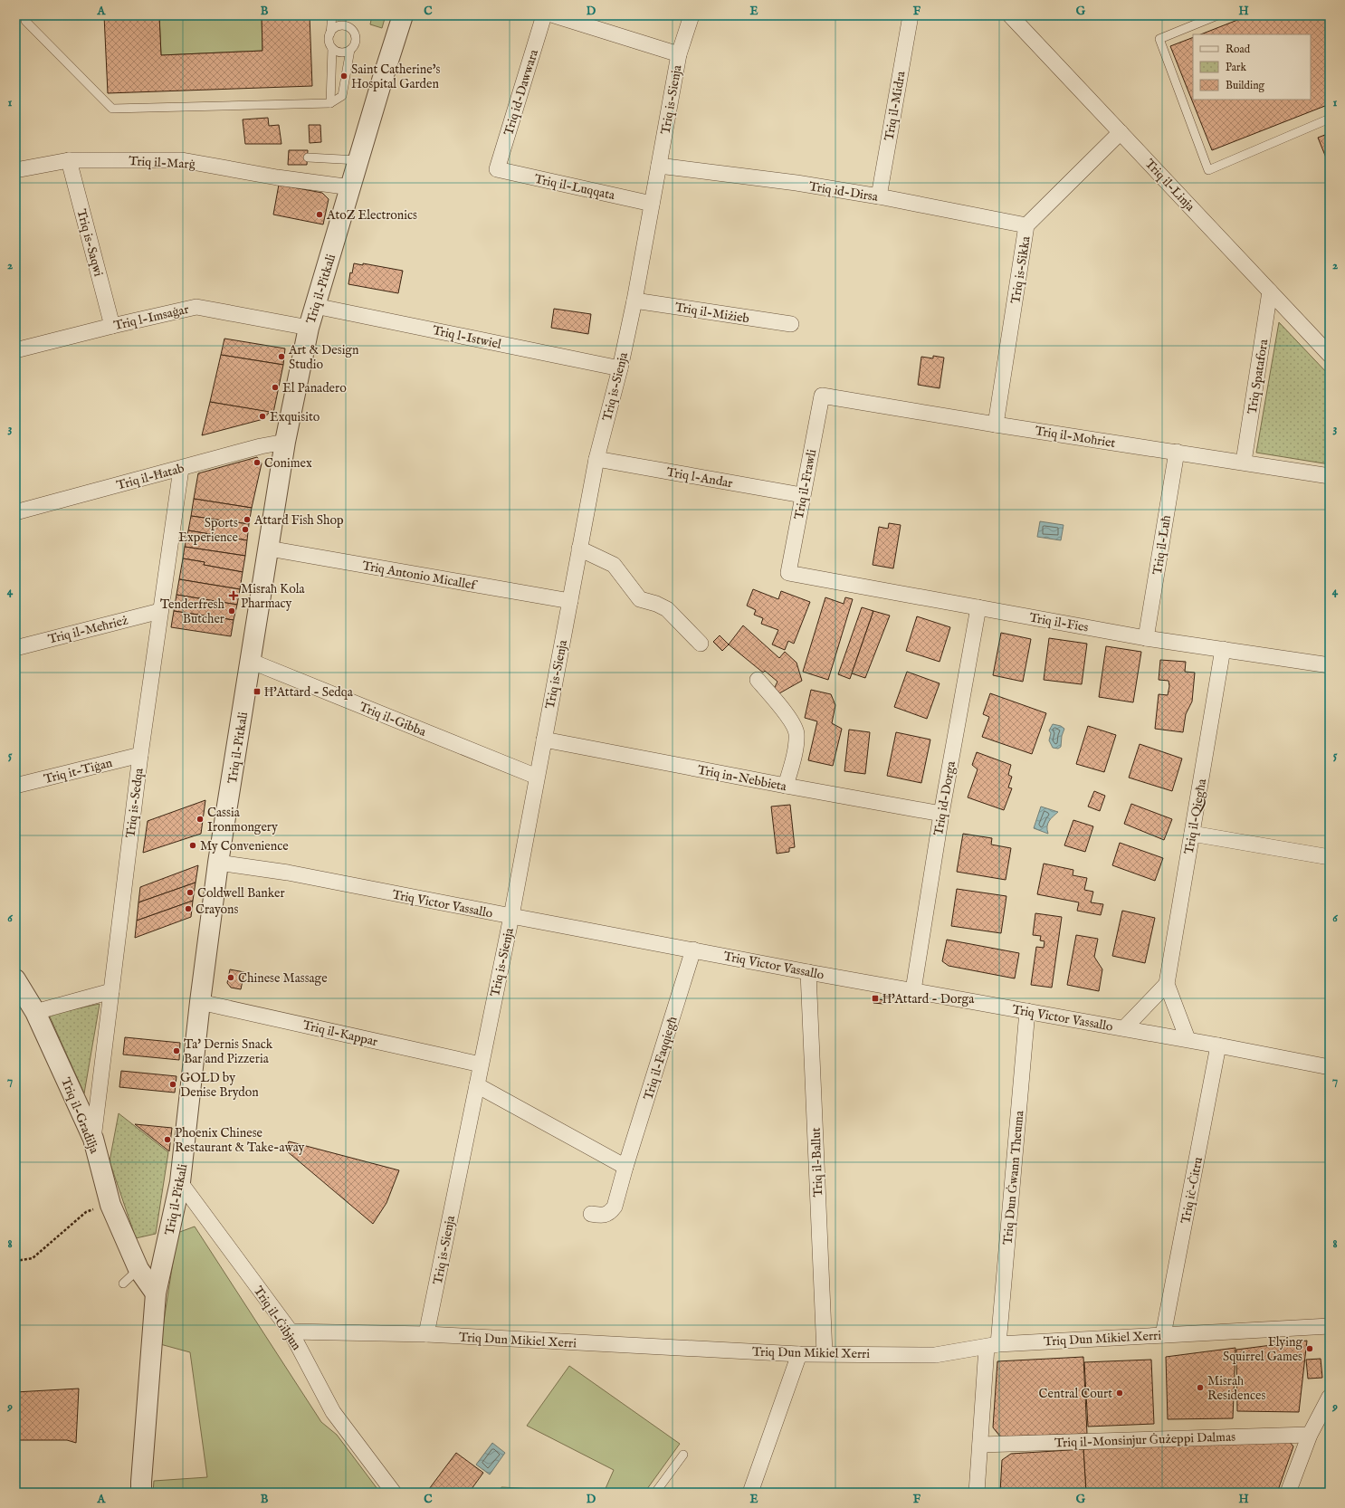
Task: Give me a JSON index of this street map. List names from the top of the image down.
{
  "streets": {
    "street": [
      "Triq id-Dawwara",
      "Triq is-Sienja",
      "Triq il-Midra",
      "Triq il-Marġ",
      "Triq il-Linja",
      "Triq il-Luqqata",
      "Triq id-Dirsa",
      "Triq is-Saqwi",
      "Triq is-Sikka",
      "Triq il-Pitkali",
      "Triq il-Miżieb",
      "Triq l-Imsaġar",
      "Triq l-Istwiel",
      "Triq Spatafora",
      "Triq il-Moħriet",
      "Triq il-Ħatab",
      "Triq l-Andar",
      "Triq il-Frawli",
      "Triq il-Luħ",
      "Triq Antonio Micallef",
      "Triq il-Fies",
      "Triq il-Meħrież",
      "Triq il-Gibba",
      "Triq it-Tiġan",
      "Triq in-Nebbieta",
      "Triq id-Dorga",
      "Triq is-Sedqa",
      "Triq il-Qiegħa",
      "Triq Victor Vassallo",
      "Triq il-Kappar",
      "Triq il-Faqqiegħ",
      "Triq il-Gradilja",
      "Triq il-Ballut",
      "Triq Dun Ġwann Theuma",
      "Triq iċ-Ċitru",
      "Triq il-Ġibjun",
      "Triq Dun Mikiel Xerri",
      "Triq il-Monsinjur Ġużeppi Dalmas"
    ]
  },
  "crossings": [
    ["Triq id-Dawwara", "Triq il-Luqqata"],
    ["Triq is-Sienja", "Triq il-Luqqata"],
    ["Triq is-Sienja", "Triq id-Dirsa"],
    ["Triq is-Sienja", "Triq il-Miżieb"],
    ["Triq is-Sienja", "Triq l-Istwiel"],
    ["Triq is-Sienja", "Triq l-Andar"],
    ["Triq is-Sienja", "Triq Antonio Micallef"],
    ["Triq is-Sienja", "Triq il-Gibba"],
    ["Triq is-Sienja", "Triq in-Nebbieta"],
    ["Triq is-Sienja", "Triq Victor Vassallo"],
    ["Triq is-Sienja", "Triq il-Kappar"],
    ["Triq is-Sienja", "Triq Dun Mikiel Xerri"],
    ["Triq il-Midra", "Triq id-Dirsa"],
    ["Triq il-Marġ", "Triq is-Saqwi"],
    ["Triq il-Marġ", "Triq il-Pitkali"],
    ["Triq il-Linja", "Triq is-Sikka"],
    ["Triq il-Linja", "Triq Spatafora"],
    ["Triq id-Dirsa", "Triq is-Sikka"],
    ["Triq is-Saqwi", "Triq l-Imsaġar"],
    ["Triq is-Sikka", "Triq il-Moħriet"],
    ["Triq il-Pitkali", "Triq l-Imsaġar"],
    ["Triq il-Pitkali", "Triq l-Istwiel"],
    ["Triq il-Pitkali", "Triq il-Ħatab"],
    ["Triq il-Pitkali", "Triq Antonio Micallef"],
    ["Triq il-Pitkali", "Triq il-Gibba"],
    ["Triq il-Pitkali", "Triq Victor Vassallo"],
    ["Triq il-Pitkali", "Triq il-Kappar"],
    ["Triq il-Pitkali", "Triq il-Gradilja"],
    ["Triq il-Pitkali", "Triq il-Ġibjun"],
    ["Triq Spatafora", "Triq il-Moħriet"],
    ["Triq il-Moħriet", "Triq il-Frawli"],
    ["Triq il-Moħriet", "Triq il-Luħ"],
    ["Triq il-Ħatab", "Triq is-Sedqa"],
    ["Triq l-Andar", "Triq il-Frawli"],
    ["Triq il-Frawli", "Triq il-Fies"],
    ["Triq il-Luħ", "Triq il-Fies"],
    ["Triq il-Fies", "Triq id-Dorga"],
    ["Triq il-Fies", "Triq il-Qiegħa"],
    ["Triq il-Meħrież", "Triq is-Sedqa"],
    ["Triq it-Tiġan", "Triq is-Sedqa"],
    ["Triq in-Nebbieta", "Triq id-Dorga"],
    ["Triq id-Dorga", "Triq Victor Vassallo"],
    ["Triq is-Sedqa", "Triq il-Gradilja"],
    ["Triq Victor Vassallo", "Triq il-Faqqiegħ"],
    ["Triq Victor Vassallo", "Triq il-Ballut"],
    ["Triq Victor Vassallo", "Triq Dun Ġwann Theuma"],
    ["Triq Victor Vassallo", "Triq iċ-Ċitru"],
    ["Triq il-Ballut", "Triq Dun Mikiel Xerri"],
    ["Triq Dun Ġwann Theuma", "Triq Dun Mikiel Xerri"],
    ["Triq Dun Ġwann Theuma", "Triq il-Monsinjur Ġużeppi Dalmas"],
    ["Triq iċ-Ċitru", "Triq Dun Mikiel Xerri"],
    ["Triq il-Ġibjun", "Triq Dun Mikiel Xerri"]
  ],
  "places": {
    "other": [
      "Saint Catherine's Hospital Garden",
      "AtoZ Electronics",
      "Art & Design Studio",
      "El Panadero",
      "Exquisito",
      "Conimex",
      "Attard Fish Shop",
      "Sports Experience",
      "Tenderfresh Butcher",
      "Cassia Ironmongery",
      "My Convenience",
      "Coldwell Banker",
      "Crayons",
      "Chinese Massage",
      "Ta' Dernis Snack Bar and Pizzeria",
      "GOLD by Denise Brydon",
      "Phoenix Chinese Restaurant & Take-away",
      "Flying Squirrel Games",
      "Misraħ Residences",
      "Central Court"
    ],
    "health": ["Misraħ Kola Pharmacy"],
    "transit": ["Ħ'Attard - Sedqa", "Ħ'Attard - Dorga"]
  },
  "legend": ["Road", "Park", "Building"],
  "grid": {
    "columns": [
      "A",
      "B",
      "C",
      "D",
      "E",
      "F",
      "G",
      "H"
    ],
    "rows": [
      "1",
      "2",
      "3",
      "4",
      "5",
      "6",
      "7",
      "8",
      "9"
    ]
  }
}
